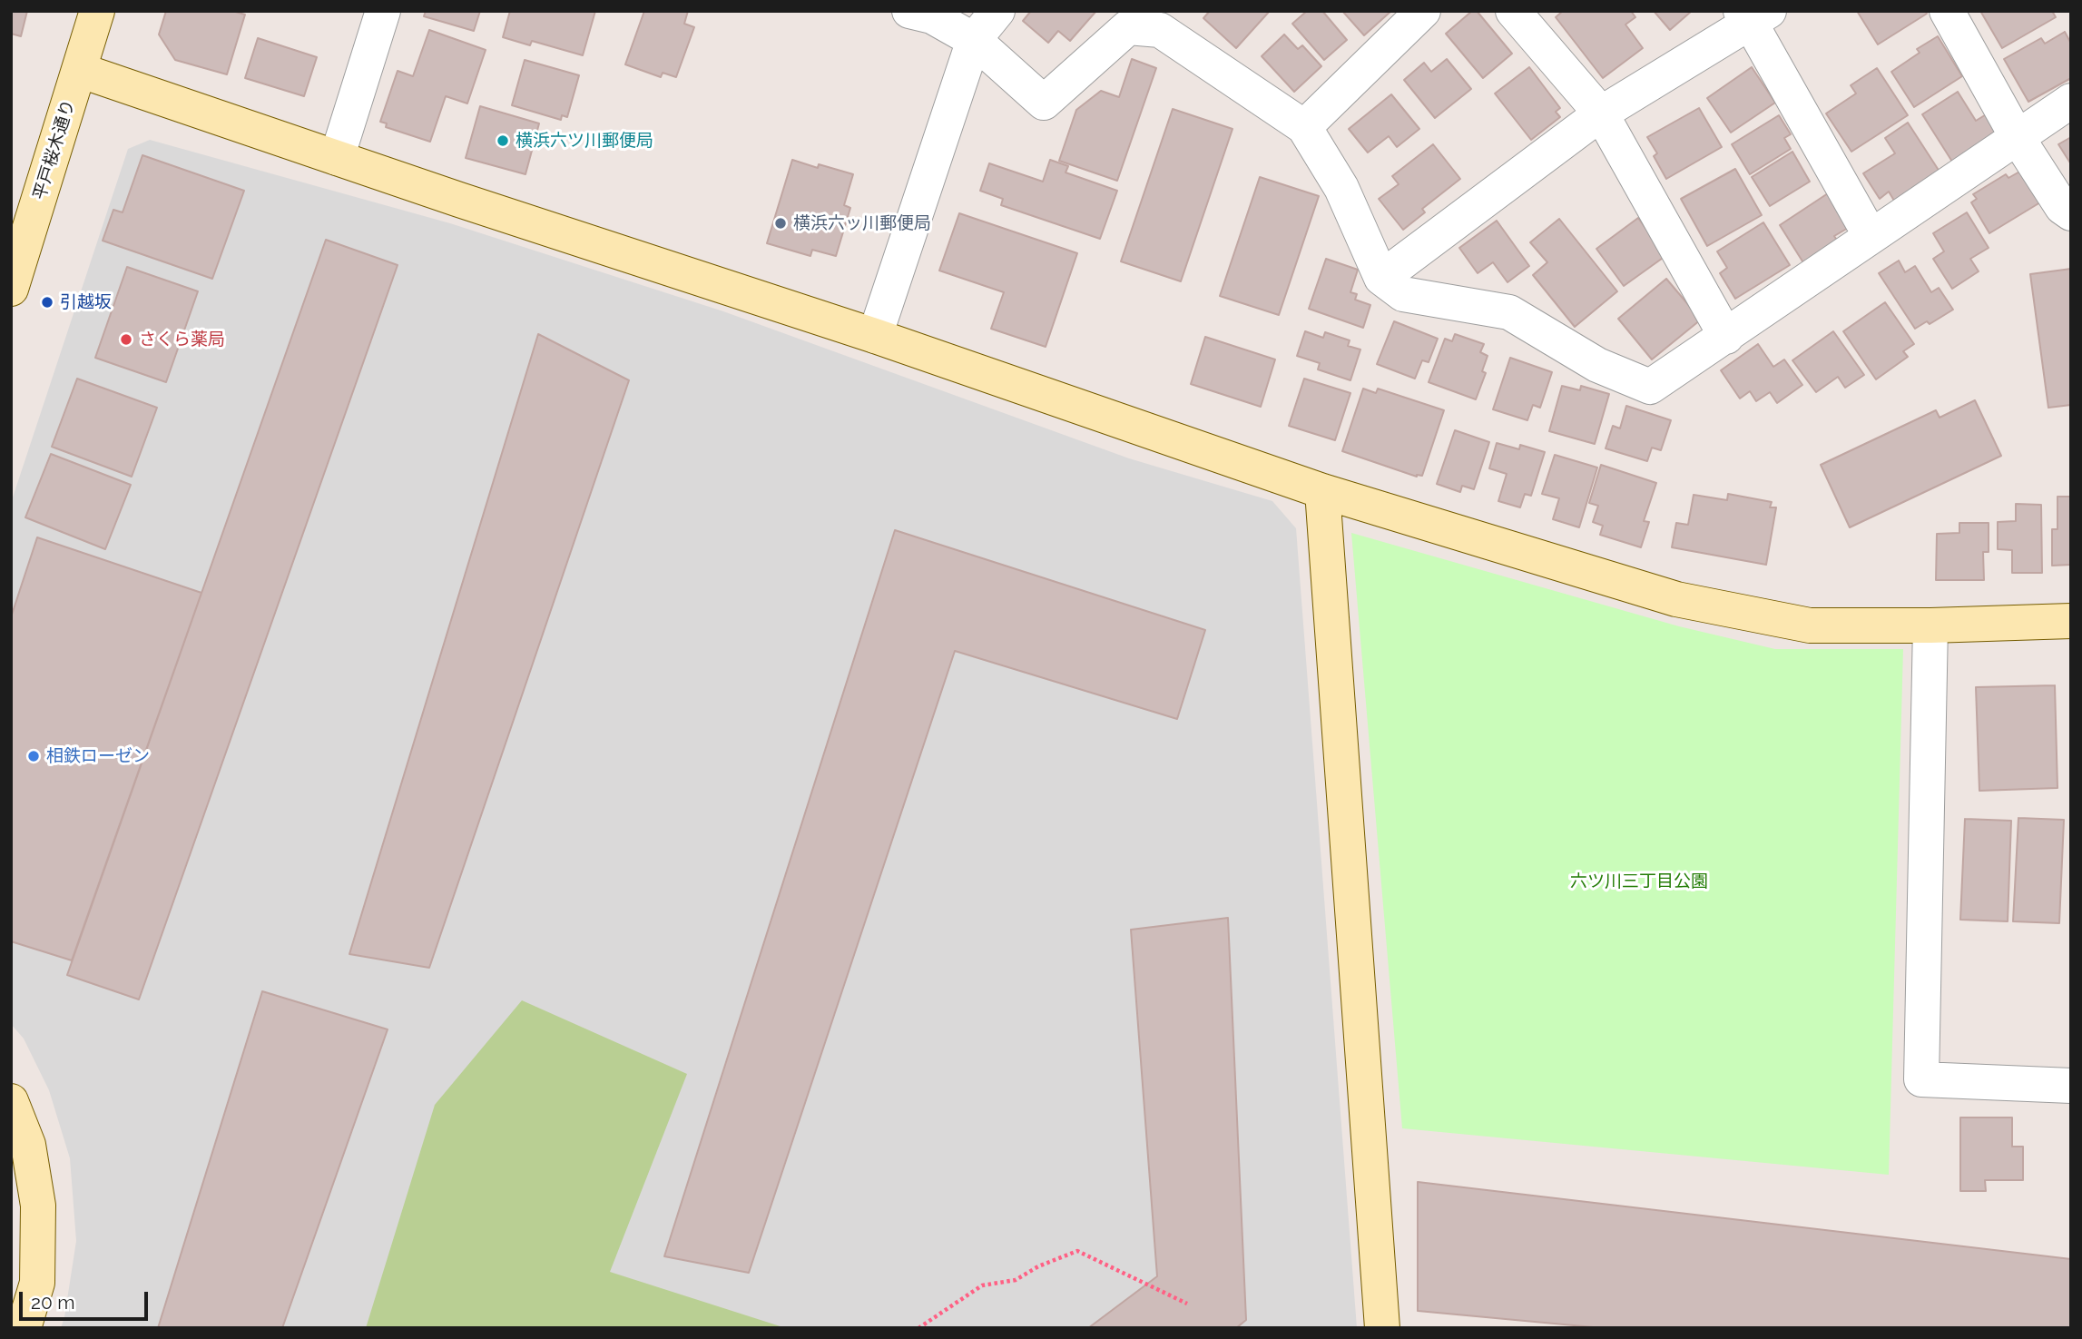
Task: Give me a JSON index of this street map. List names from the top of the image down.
{
  "streets": {
    "street": ["平戸桜木通り"]
  },
  "parks": ["六ツ川三丁目公園"],
  "places": [
    "横浜六ツ川郵便局",
    "横浜六ッ川郵便局",
    "引越坂",
    "さくら薬局",
    "相鉄ローゼン"
  ],
  "scale_bar": "20 m"
}
